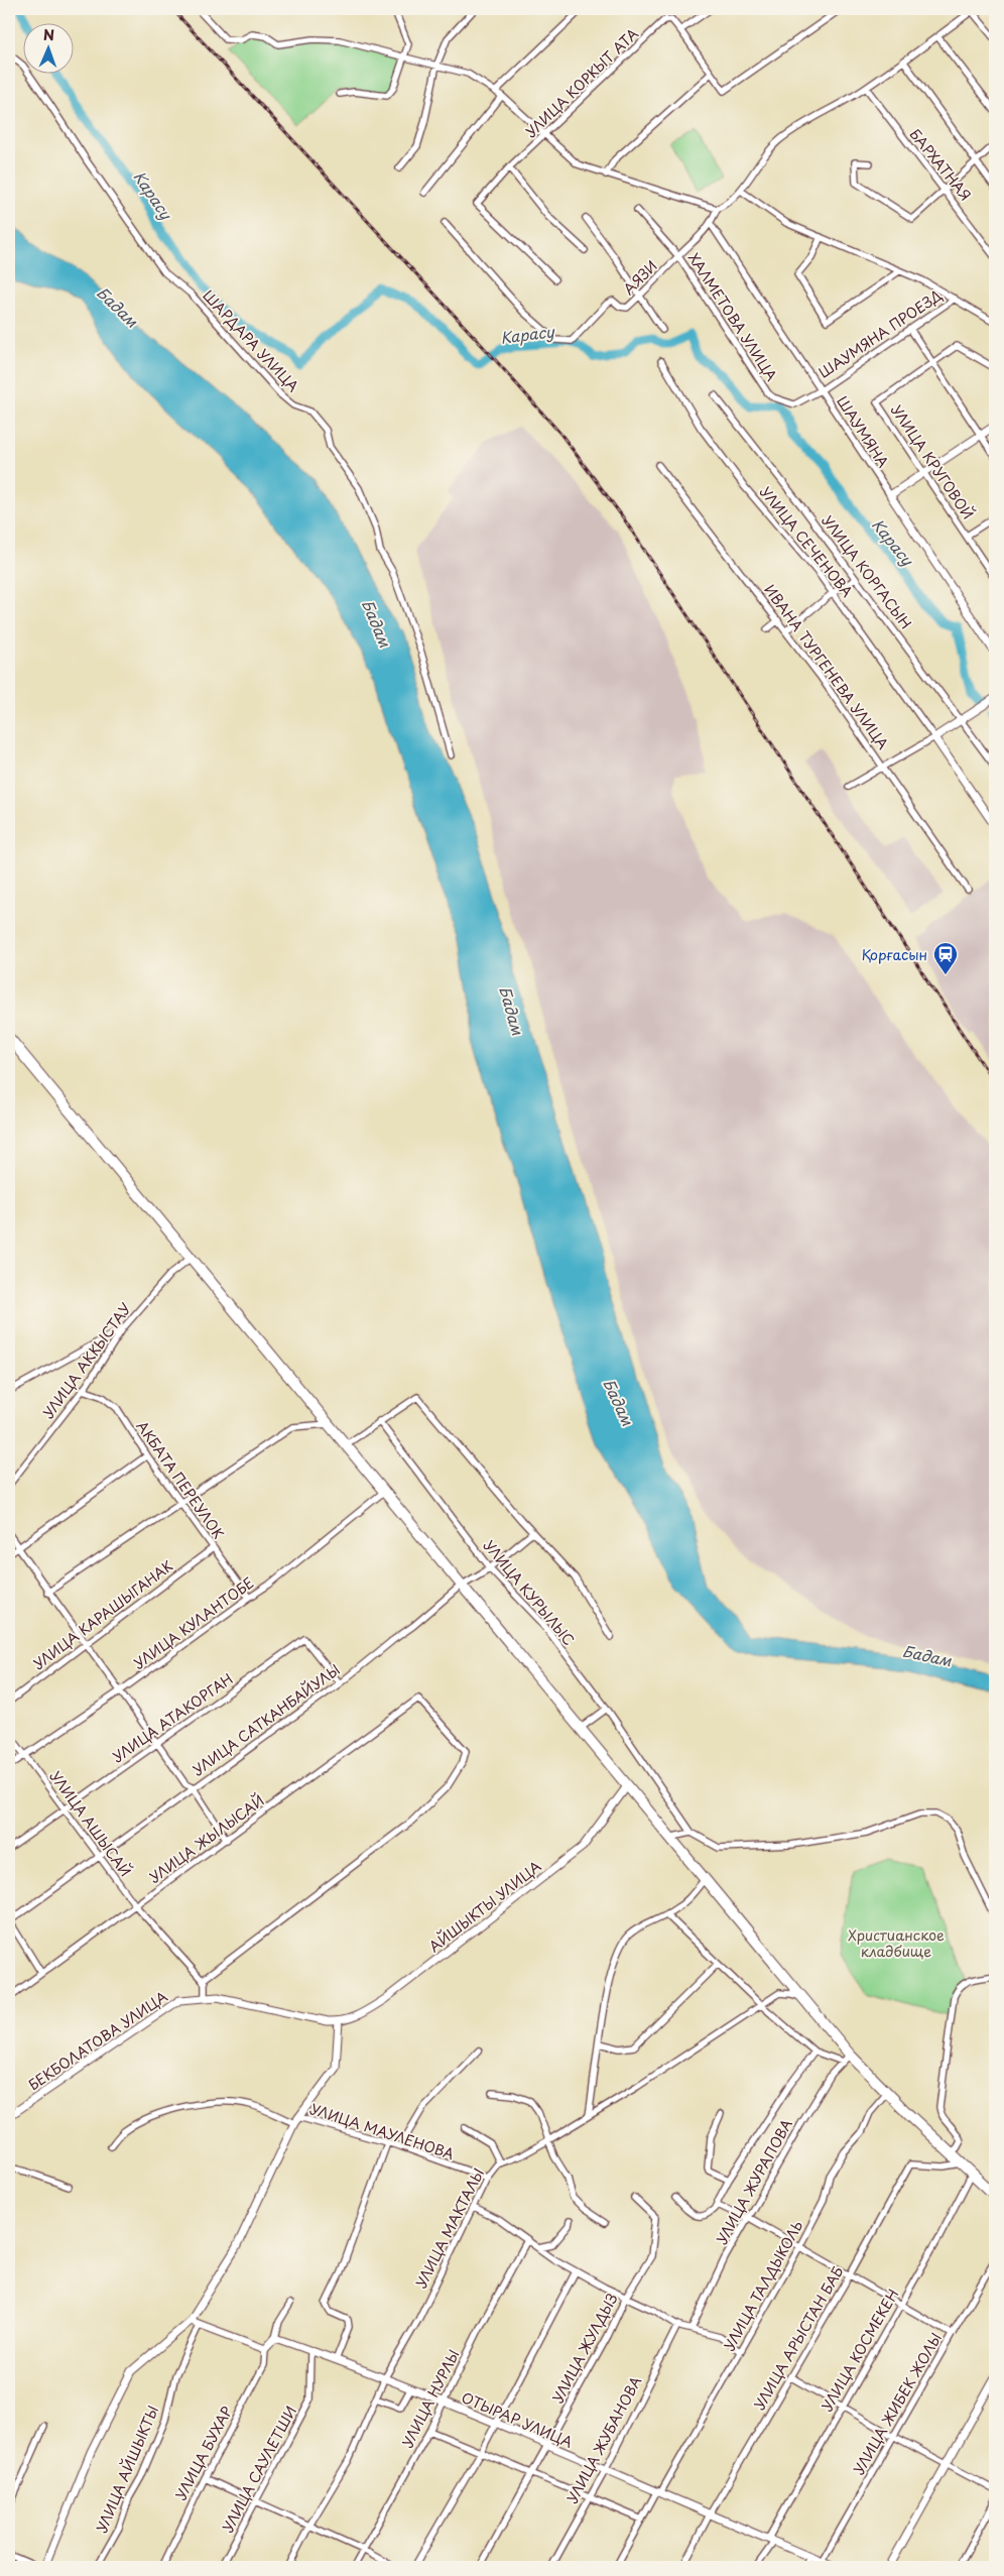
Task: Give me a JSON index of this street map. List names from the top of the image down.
{
  "streets": {
    "street": [
      "УЛИЦА КОРКЫТ АТА",
      "БАРХАТНАЯ",
      "АЯЗИ",
      "ХАЛМЕТОВА УЛИЦА",
      "ШАУМЯНА ПРОЕЗД",
      "ШАРДАРА УЛИЦА",
      "ШАУМЯНА",
      "УЛИЦА КРУГОВОЙ",
      "УЛИЦА СЕЧЕНОВА",
      "УЛИЦА КОРГАСЫН",
      "ИВАНА ТУРГЕНЕВА УЛИЦА",
      "УЛИЦА АККЫСТАУ",
      "АКБАТА ПЕРЕУЛОК",
      "УЛИЦА КУРЫЛЫС",
      "УЛИЦА КАРАШЫГАНАК",
      "УЛИЦА КУЛАНТОБЕ",
      "УЛИЦА АТАКОРГАН",
      "УЛИЦА САТКАНБАЙУЛЫ",
      "УЛИЦА АШЫСАЙ",
      "УЛИЦА ЖЫЛЫСАЙ",
      "АЙШЫКТЫ УЛИЦА",
      "БЕКБОЛАТОВА УЛИЦА",
      "УЛИЦА МАУЛЕНОВА",
      "УЛИЦА ЖУРАПОВА",
      "УЛИЦА МАКТАЛЫ",
      "УЛИЦА ТАЛДЫКОЛЬ",
      "УЛИЦА АРЫСТАН БАБ",
      "УЛИЦА ЖУЛДЫЗ",
      "УЛИЦА КОСМЕКЕН",
      "УЛИЦА НУРЛЫ",
      "УЛИЦА ЖИБЕК ЖОЛЫ",
      "ОТЫРАР УЛИЦА",
      "УЛИЦА ЖУБАНОВА",
      "УЛИЦА БУХАР",
      "УЛИЦА АЙШЫКТЫ",
      "УЛИЦА САУЛЕТШИ"
    ]
  },
  "crossings": [
    ["АЯЗИ", "ХАЛМЕТОВА УЛИЦА"],
    ["АЯЗИ", "ШАУМЯНА"],
    ["ХАЛМЕТОВА УЛИЦА", "ШАУМЯНА ПРОЕЗД"],
    ["ХАЛМЕТОВА УЛИЦА", "ШАУМЯНА"],
    ["ШАУМЯНА ПРОЕЗД", "ШАУМЯНА"],
    ["УЛИЦА АККЫСТАУ", "АКБАТА ПЕРЕУЛОК"],
    ["АКБАТА ПЕРЕУЛОК", "УЛИЦА КАРАШЫГАНАК"],
    ["АКБАТА ПЕРЕУЛОК", "УЛИЦА КУЛАНТОБЕ"],
    ["УЛИЦА КУРЫЛЫС", "УЛИЦА САТКАНБАЙУЛЫ"],
    ["УЛИЦА КУЛАНТОБЕ", "УЛИЦА АШЫСАЙ"],
    ["УЛИЦА АТАКОРГАН", "УЛИЦА САТКАНБАЙУЛЫ"],
    ["УЛИЦА АТАКОРГАН", "УЛИЦА АШЫСАЙ"],
    ["УЛИЦА САТКАНБАЙУЛЫ", "УЛИЦА АШЫСАЙ"],
    ["УЛИЦА АШЫСАЙ", "УЛИЦА ЖЫЛЫСАЙ"],
    ["АЙШЫКТЫ УЛИЦА", "БЕКБОЛАТОВА УЛИЦА"],
    ["УЛИЦА МАУЛЕНОВА", "УЛИЦА МАКТАЛЫ"],
    ["УЛИЦА МАКТАЛЫ", "ОТЫРАР УЛИЦА"],
    ["УЛИЦА ТАЛДЫКОЛЬ", "ОТЫРАР УЛИЦА"],
    ["УЛИЦА АРЫСТАН БАБ", "ОТЫРАР УЛИЦА"],
    ["УЛИЦА ЖУЛДЫЗ", "ОТЫРАР УЛИЦА"],
    ["УЛИЦА КОСМЕКЕН", "ОТЫРАР УЛИЦА"],
    ["УЛИЦА НУРЛЫ", "ОТЫРАР УЛИЦА"],
    ["УЛИЦА ЖИБЕК ЖОЛЫ", "ОТЫРАР УЛИЦА"],
    ["ОТЫРАР УЛИЦА", "УЛИЦА ЖУБАНОВА"],
    ["ОТЫРАР УЛИЦА", "УЛИЦА САУЛЕТШИ"]
  ],
  "water": ["Карасу", "Бадам"],
  "parks": ["Христианское кладбище"],
  "places": {
    "station": ["Қорғасын"]
  },
  "north": "top"
}
